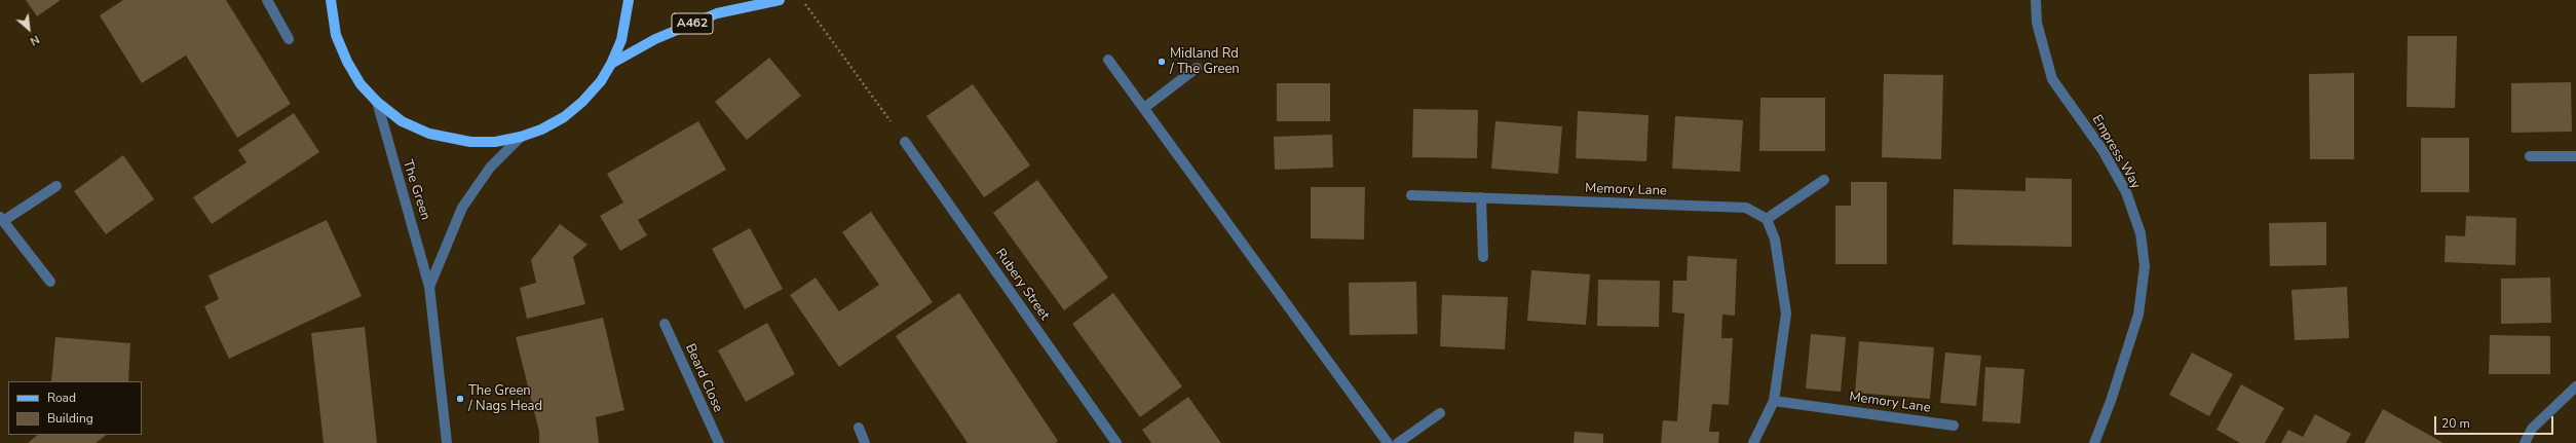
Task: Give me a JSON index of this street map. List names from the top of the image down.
{
  "streets": {
    "main road": ["A462"],
    "street": [
      "Empress Way",
      "The Green",
      "Memory Lane",
      "Rubery Street",
      "Beard Close"
    ]
  },
  "places": ["Midland Rd / The Green", "The Green / Nags Head"],
  "legend": ["Road", "Building"],
  "scale_bar": "20 m",
  "north": "bottom right"
}
